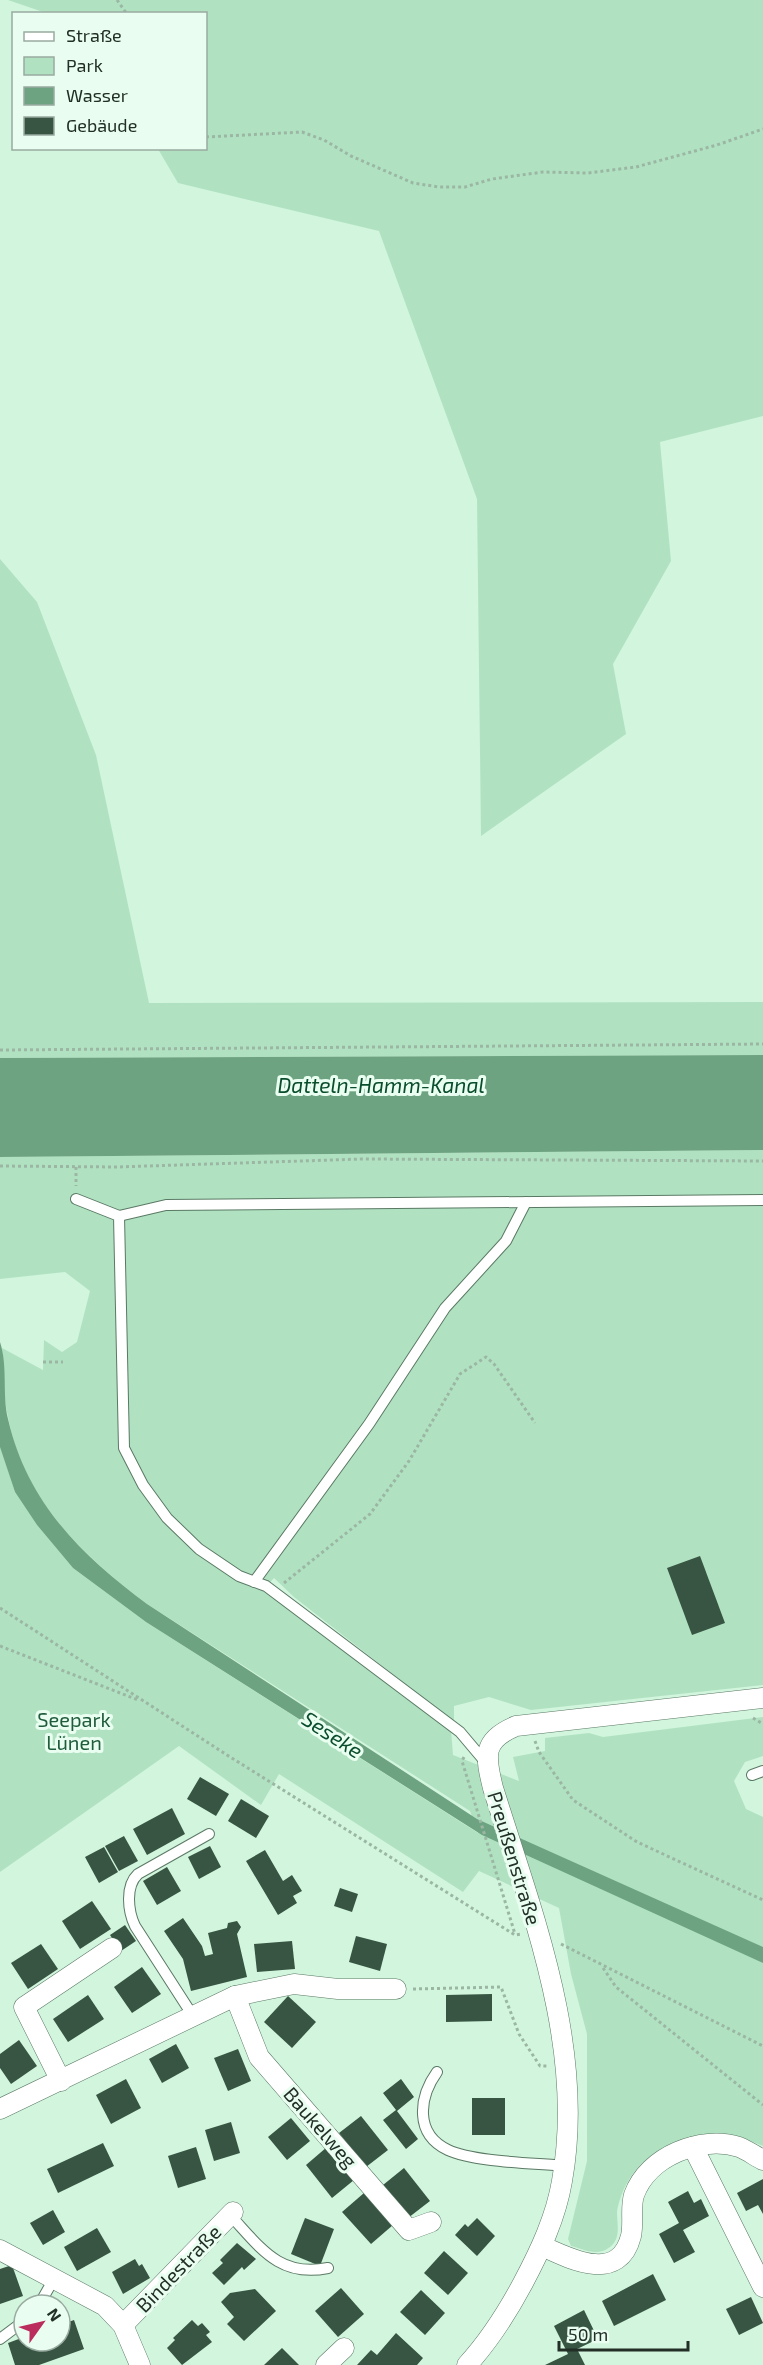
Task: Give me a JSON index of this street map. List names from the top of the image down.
{
  "streets": {
    "street": ["Preußenstraße", "Baukelweg", "Bindestraße"]
  },
  "water": ["Datteln-Hamm-Kanal", "Seseke"],
  "parks": ["Seepark Lünen"],
  "legend": [
    "Straße",
    "Park",
    "Wasser",
    "Gebäude"
  ],
  "scale_bar": "50 m",
  "north": "top right"
}
